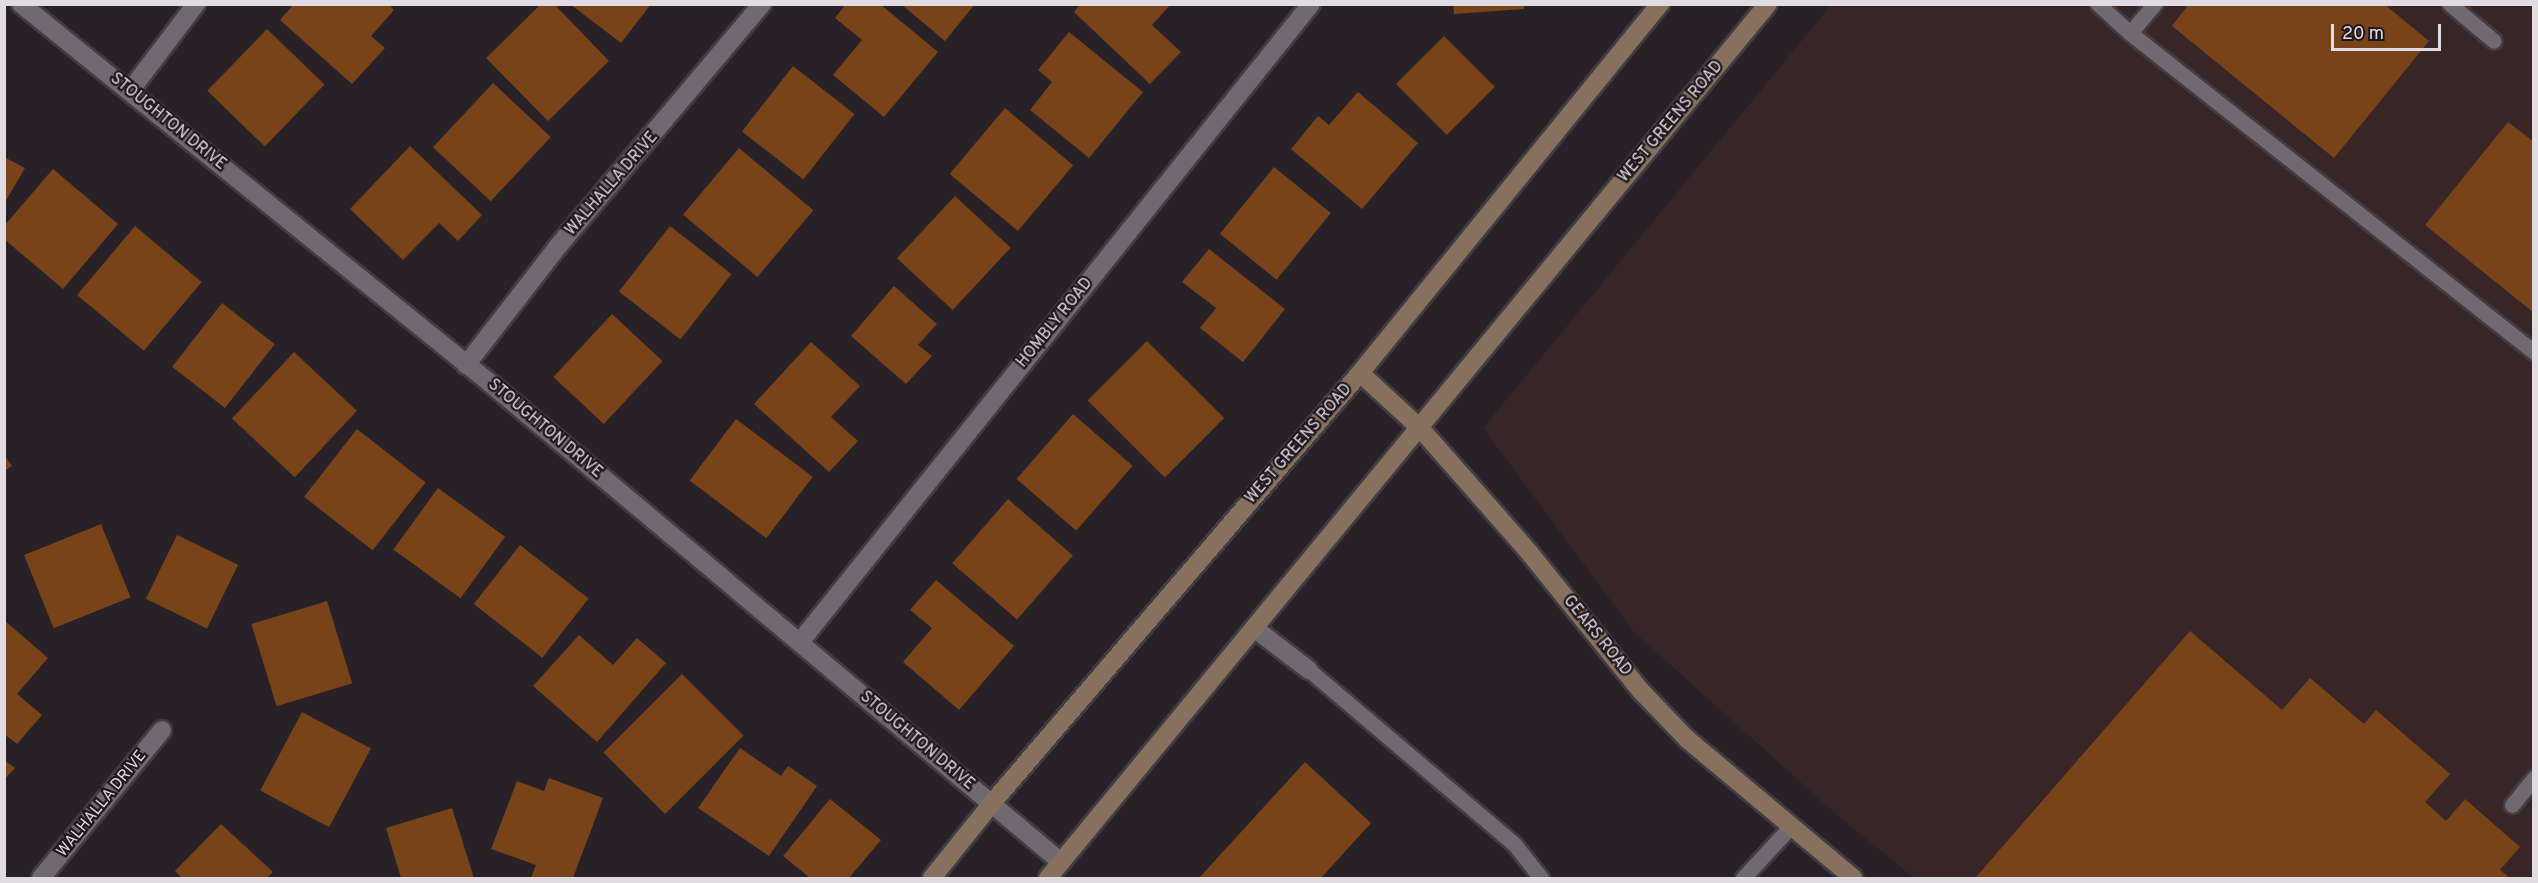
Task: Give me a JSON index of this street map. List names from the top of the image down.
{
  "streets": {
    "main road": ["WEST GREENS ROAD", "GEARS ROAD"],
    "street": ["STOUGHTON DRIVE", "WALHALLA DRIVE", "HOMBLY ROAD"]
  },
  "crossings": [
    ["STOUGHTON DRIVE", "WEST GREENS ROAD"],
    ["STOUGHTON DRIVE", "WALHALLA DRIVE"],
    ["STOUGHTON DRIVE", "HOMBLY ROAD"],
    ["WEST GREENS ROAD", "GEARS ROAD"]
  ],
  "scale_bar": "20 m"
}
